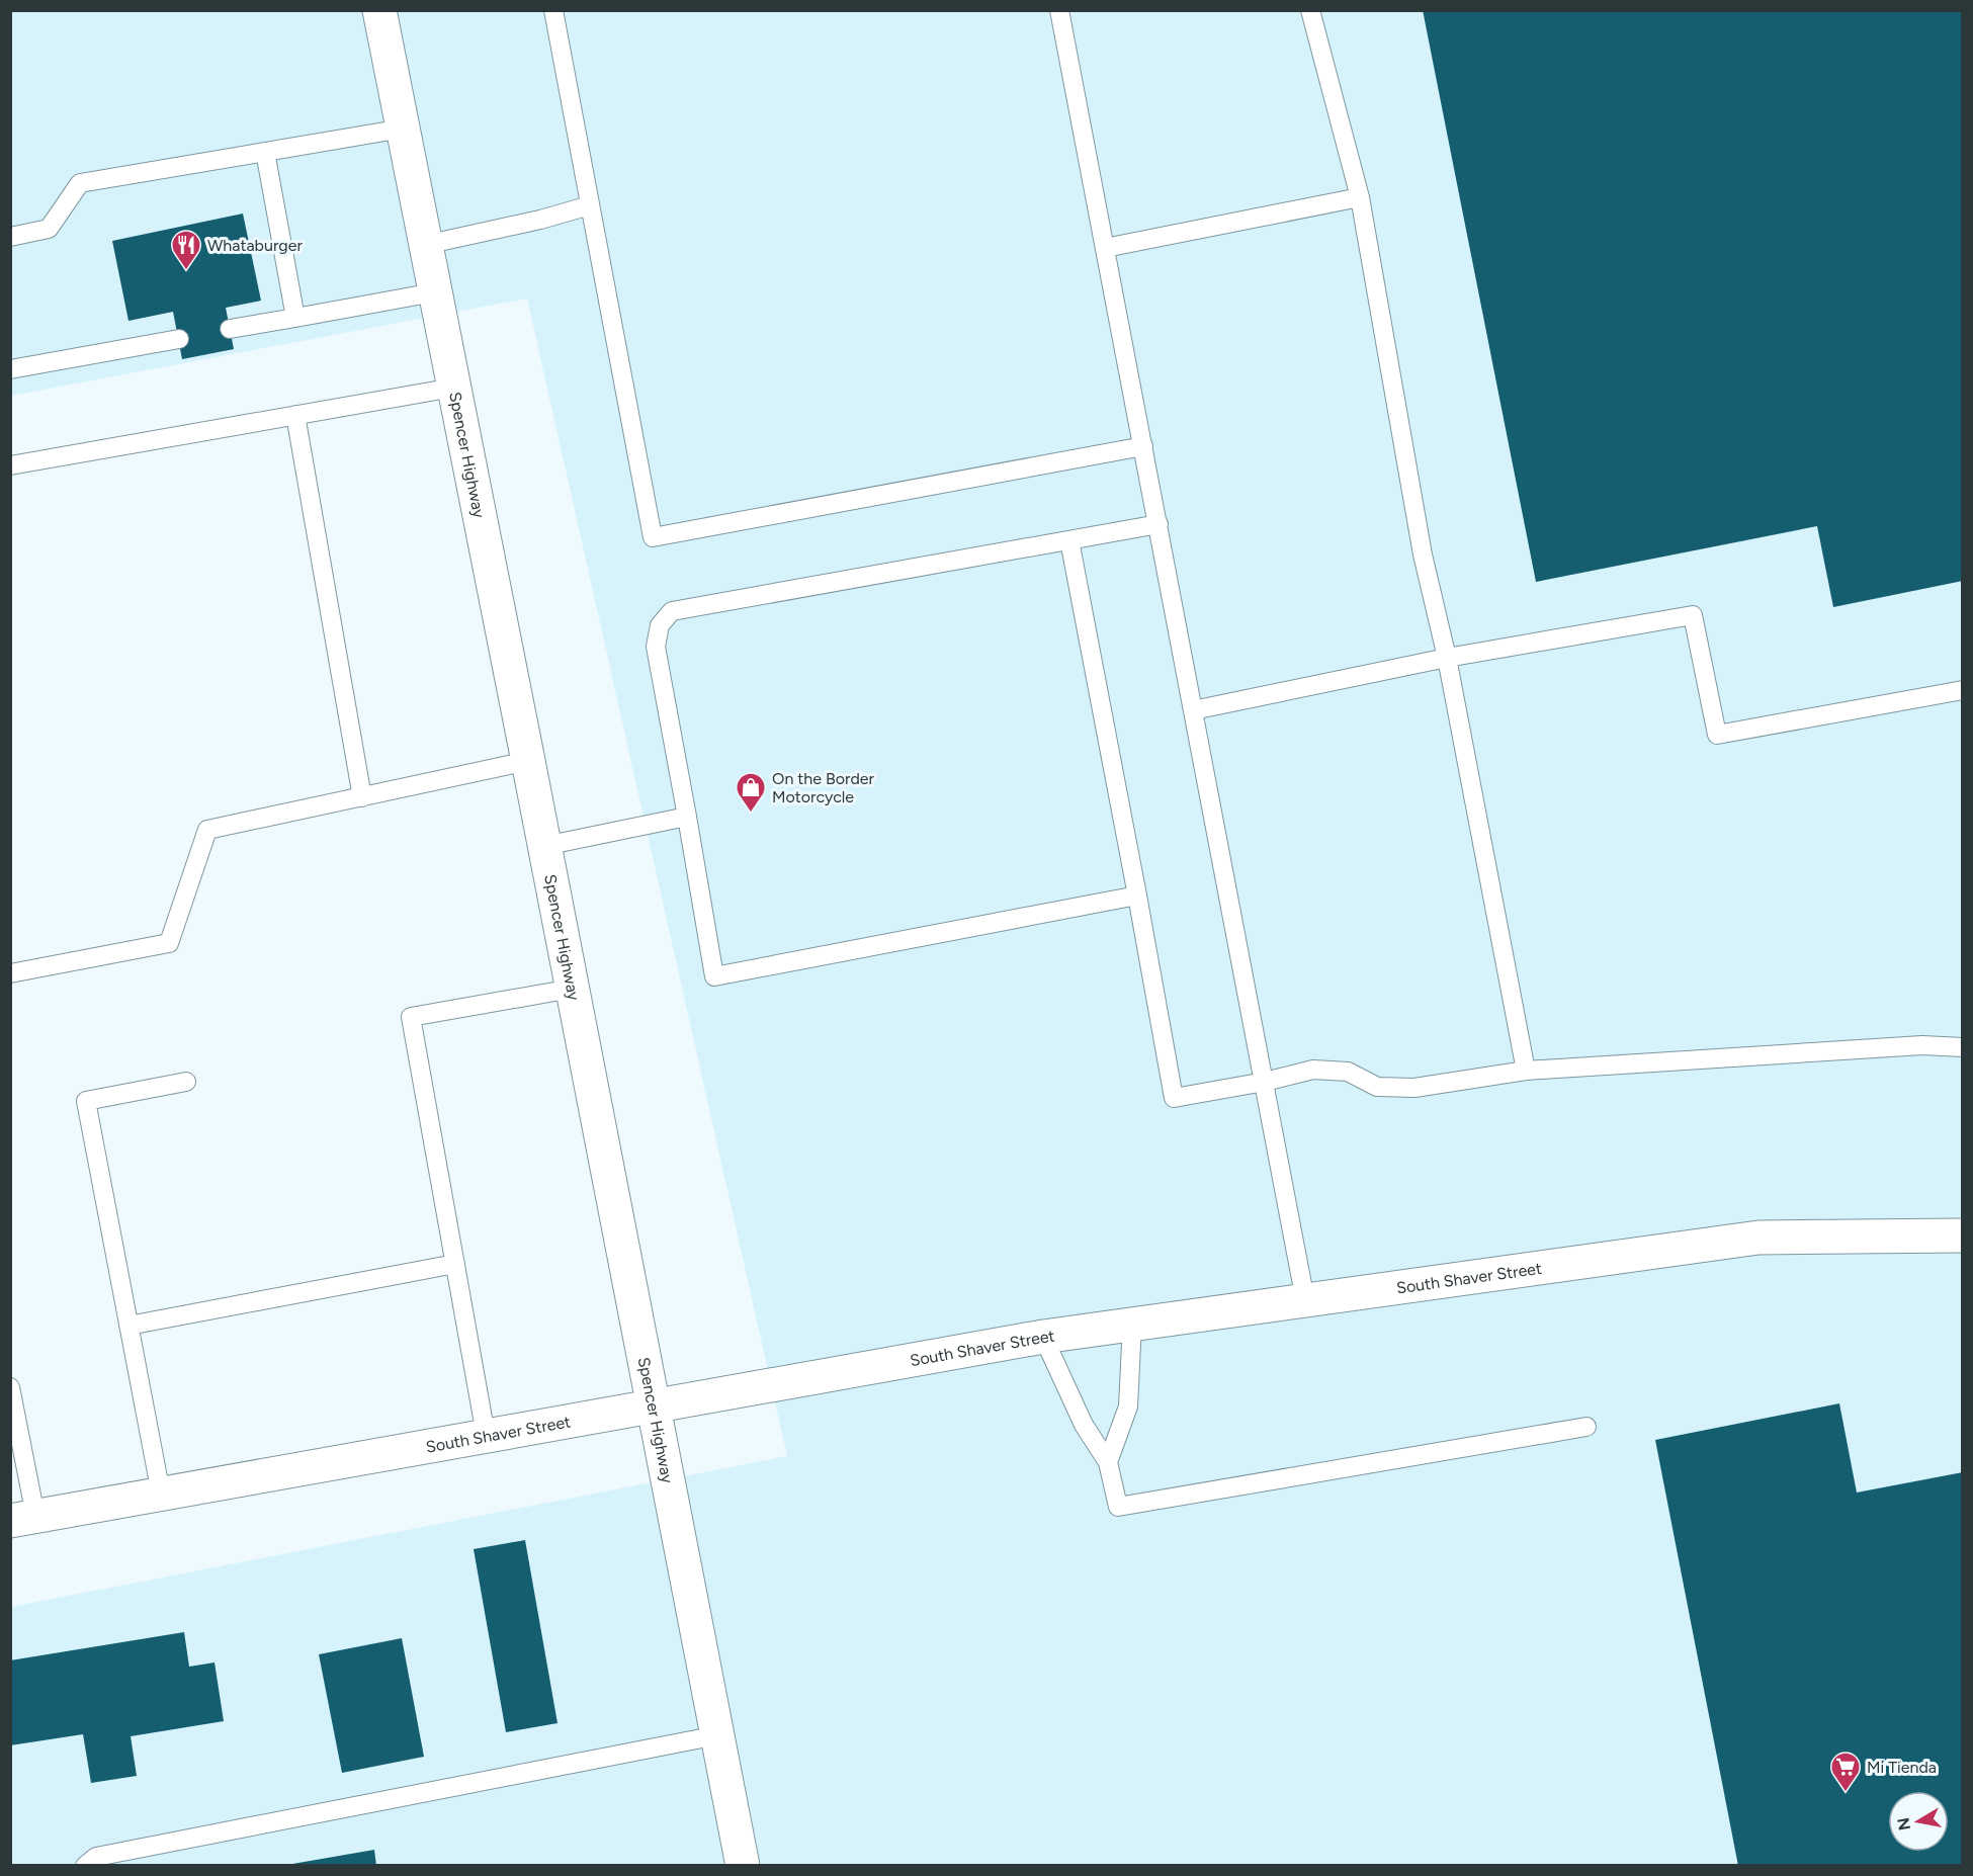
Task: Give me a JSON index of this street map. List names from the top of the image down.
{
  "streets": {
    "main road": ["Spencer Highway", "South Shaver Street"]
  },
  "crossings": [
    ["Spencer Highway", "South Shaver Street"]
  ],
  "places": {
    "restaurant": ["Whataburger"],
    "shop": ["On the Border Motorcycle"],
    "supermarket": ["Mi Tienda"]
  },
  "north": "left"
}
